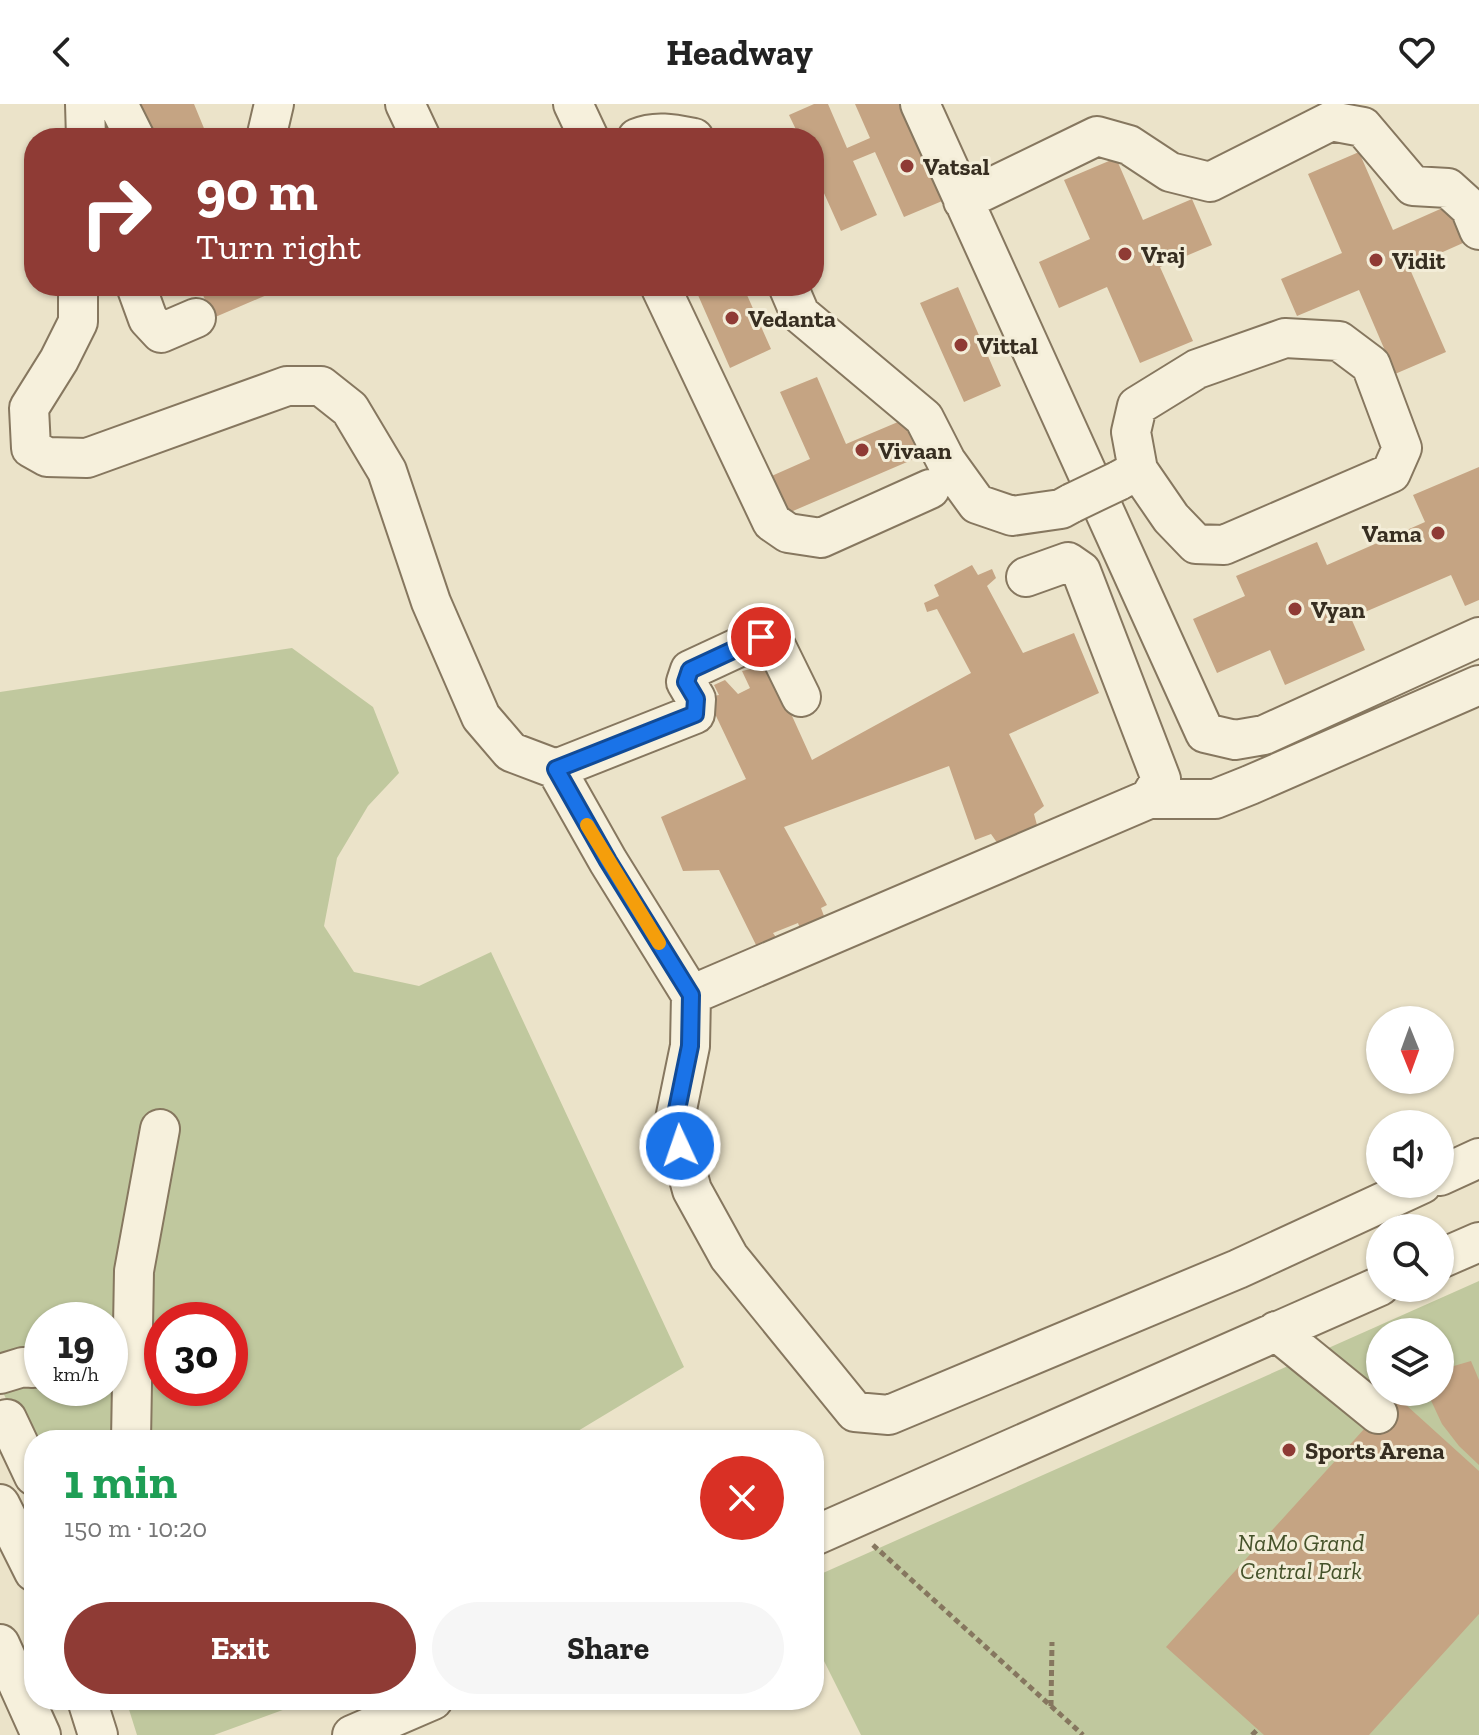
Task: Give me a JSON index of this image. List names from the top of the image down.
{
  "parks": ["NaMo Grand Central Park"],
  "places": [
    "Vatsal",
    "Vraj",
    "Vidit",
    "Vedanta",
    "Vittal",
    "Vivaan",
    "Vama",
    "Vyan",
    "Sports Arena"
  ],
  "north": "bottom",
  "page": {
    "header": "Headway",
    "turn": ["90 m", "Turn right"],
    "speed": "19 km/h",
    "limit": "30",
    "heading": ["1 min", "150 m · 10:20"],
    "buttons": ["Exit", "Share"]
  }
}
